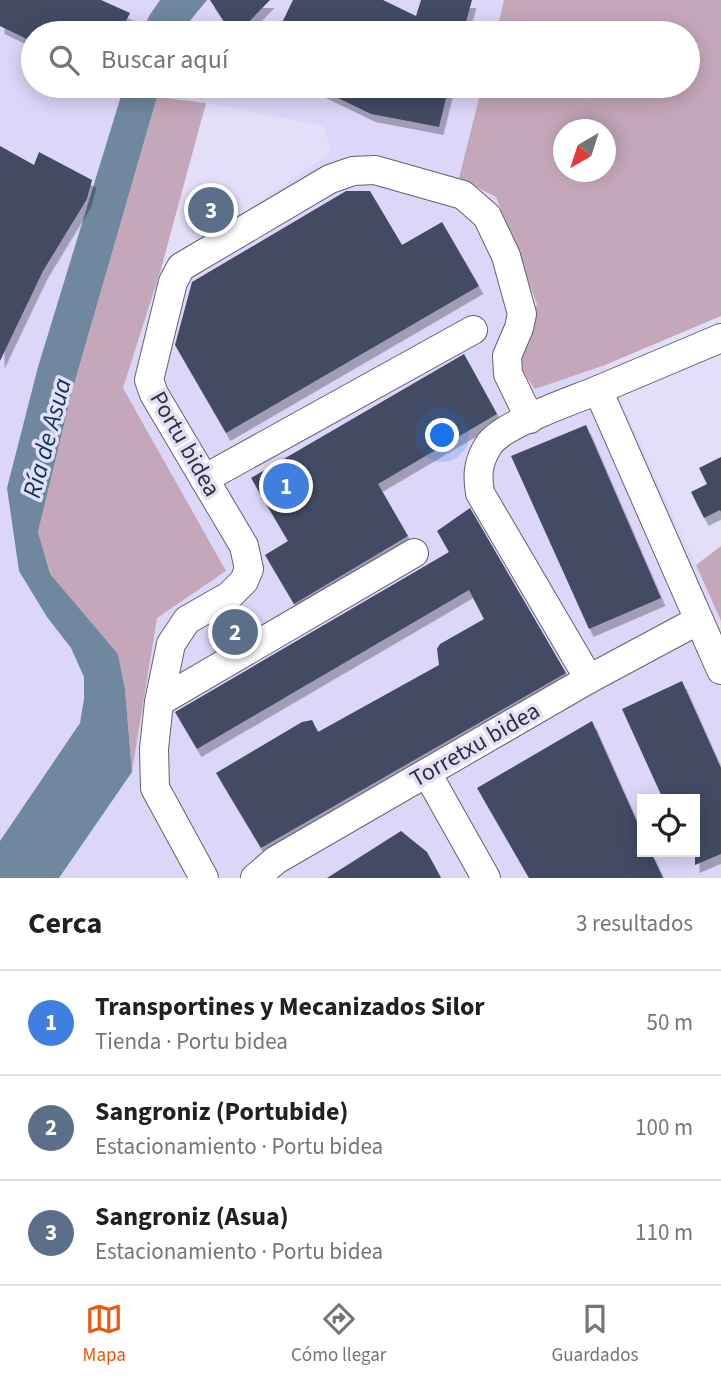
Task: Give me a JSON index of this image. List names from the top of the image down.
{
  "streets": {
    "street": ["Portu bidea", "Torretxu bidea"]
  },
  "water": ["Ría de Asua"],
  "north": "bottom left",
  "page": {
    "search": "Buscar aquí",
    "pins": ["3", "1", "2"],
    "heading": ["Cerca", "3 resultados"],
    "list": [
      {
        "mark": "1",
        "name": "Transportines y Mecanizados Silor",
        "note": "Tienda · Portu bidea",
        "value": "50 m"
      },
      {
        "mark": "2",
        "name": "Sangroniz (Portubide)",
        "note": "Estacionamiento · Portu bidea",
        "value": "100 m"
      },
      {
        "mark": "3",
        "name": "Sangroniz (Asua)",
        "note": "Estacionamiento · Portu bidea",
        "value": "110 m"
      }
    ],
    "nav": ["Mapa", "Cómo llegar", "Guardados"]
  }
}
